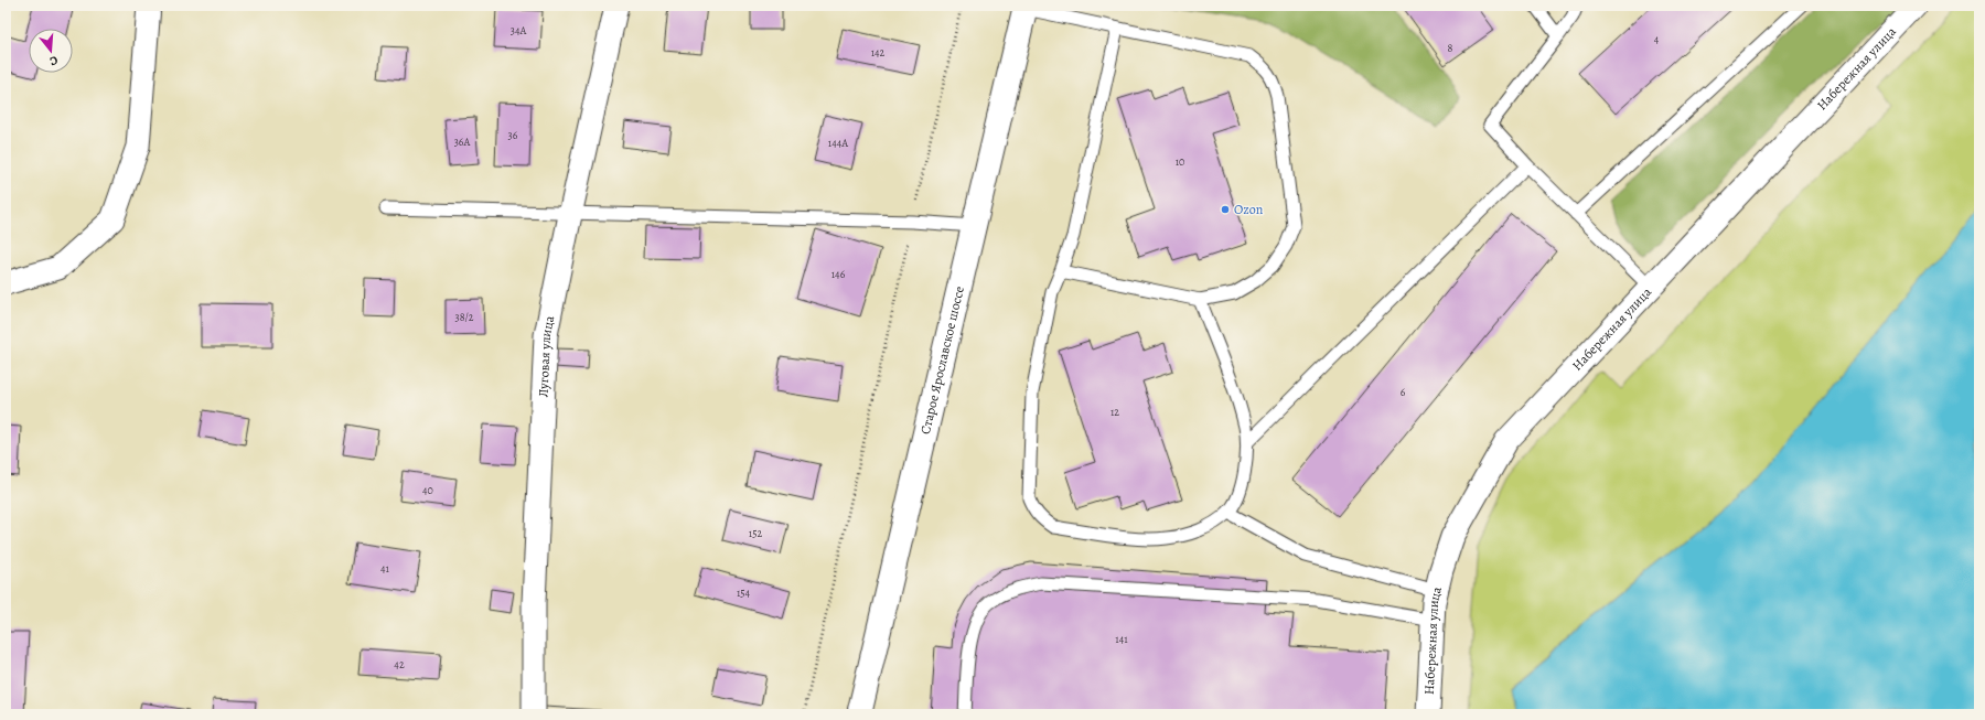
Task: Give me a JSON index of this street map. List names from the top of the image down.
{
  "streets": {
    "main road": ["Старое Ярославское шоссе"],
    "street": ["Набережная улица", "Луговая улица"]
  },
  "places": ["Ozon"],
  "house_numbers": [
    "34А",
    "4",
    "8",
    "142",
    "36",
    "36А",
    "144А",
    "10",
    "146",
    "38/2",
    "6",
    "12",
    "40",
    "152",
    "41",
    "154",
    "141",
    "42"
  ],
  "north": "bottom"
}
